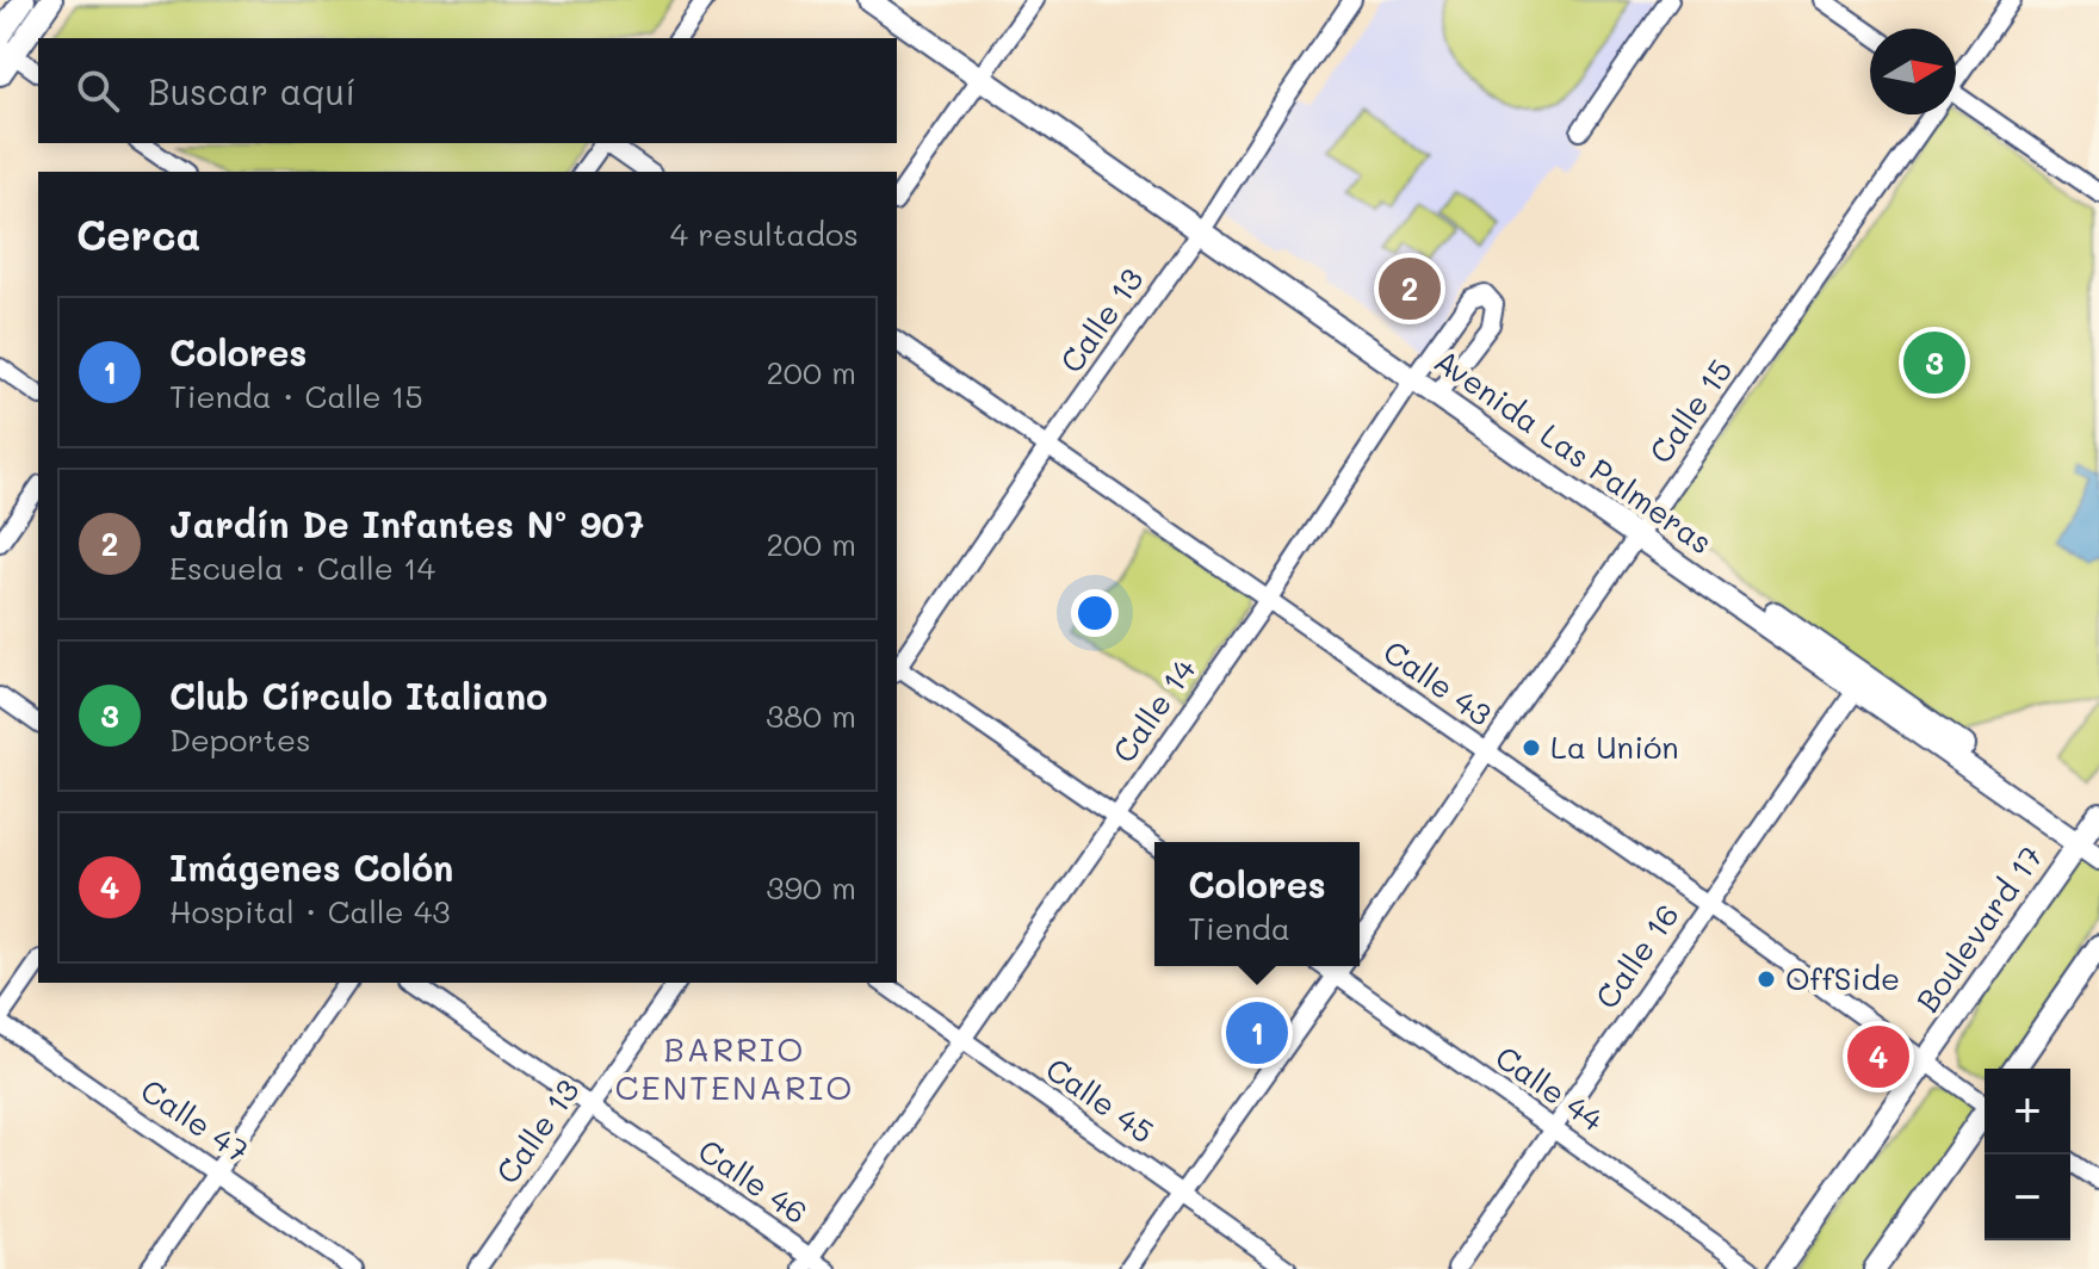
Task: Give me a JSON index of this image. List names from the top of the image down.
{
  "streets": {
    "main road": ["Avenida Las Palmeras", "Boulevard 17"],
    "street": [
      "Calle 13",
      "Calle 15",
      "Calle 43",
      "Calle 14",
      "Calle 16",
      "Calle 44",
      "Calle 45",
      "Calle 47",
      "Calle 46"
    ]
  },
  "crossings": [
    ["Calle 13", "Avenida Las Palmeras"],
    ["Calle 13", "Calle 43"],
    ["Calle 13", "Calle 46"],
    ["Calle 15", "Avenida Las Palmeras"],
    ["Calle 15", "Calle 43"],
    ["Avenida Las Palmeras", "Calle 14"],
    ["Avenida Las Palmeras", "Boulevard 17"],
    ["Avenida Las Palmeras", "Calle 16"],
    ["Calle 43", "Calle 14"],
    ["Calle 43", "Boulevard 17"],
    ["Calle 43", "Calle 16"],
    ["Calle 14", "Calle 45"],
    ["Calle 14", "Calle 46"],
    ["Calle 16", "Calle 44"]
  ],
  "districts": ["BARRIO CENTENARIO"],
  "places": ["La Unión", "OffSide"],
  "north": "right",
  "page": {
    "search": "Buscar aquí",
    "heading": ["Cerca", "4 resultados"],
    "pins": [
      "2",
      "3",
      "1",
      "4"
    ],
    "list": [
      {
        "mark": "1",
        "name": "Colores",
        "note": "Tienda · Calle 15",
        "value": "200 m"
      },
      {
        "mark": "2",
        "name": "Jardín De Infantes Nº 907",
        "note": "Escuela · Calle 14",
        "value": "200 m"
      },
      {
        "mark": "3",
        "name": "Club Círculo Italiano",
        "note": "Deportes",
        "value": "380 m"
      },
      {
        "mark": "4",
        "name": "Imágenes Colón",
        "note": "Hospital · Calle 43",
        "value": "390 m"
      }
    ],
    "popup": ["Colores", "Tienda"],
    "map_buttons": ["+", "−"]
  }
}
